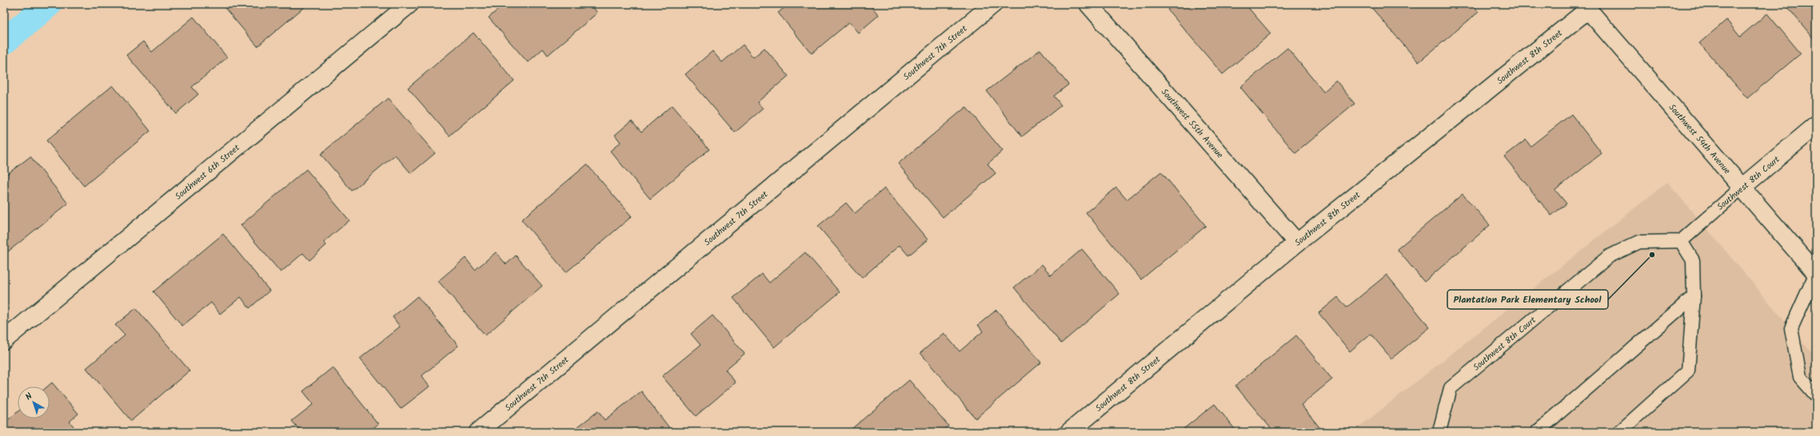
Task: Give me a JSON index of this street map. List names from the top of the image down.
{
  "streets": {
    "street": [
      "Southwest 7th Street",
      "Southwest 8th Street",
      "Southwest 55th Avenue",
      "Southwest 54th Avenue",
      "Southwest 6th Street",
      "Southwest 8th Court"
    ]
  },
  "crossings": [
    ["Southwest 8th Street", "Southwest 55th Avenue"],
    ["Southwest 8th Street", "Southwest 54th Avenue"],
    ["Southwest 54th Avenue", "Southwest 8th Court"]
  ],
  "places": ["Plantation Park Elementary School"],
  "north": "top left"
}
